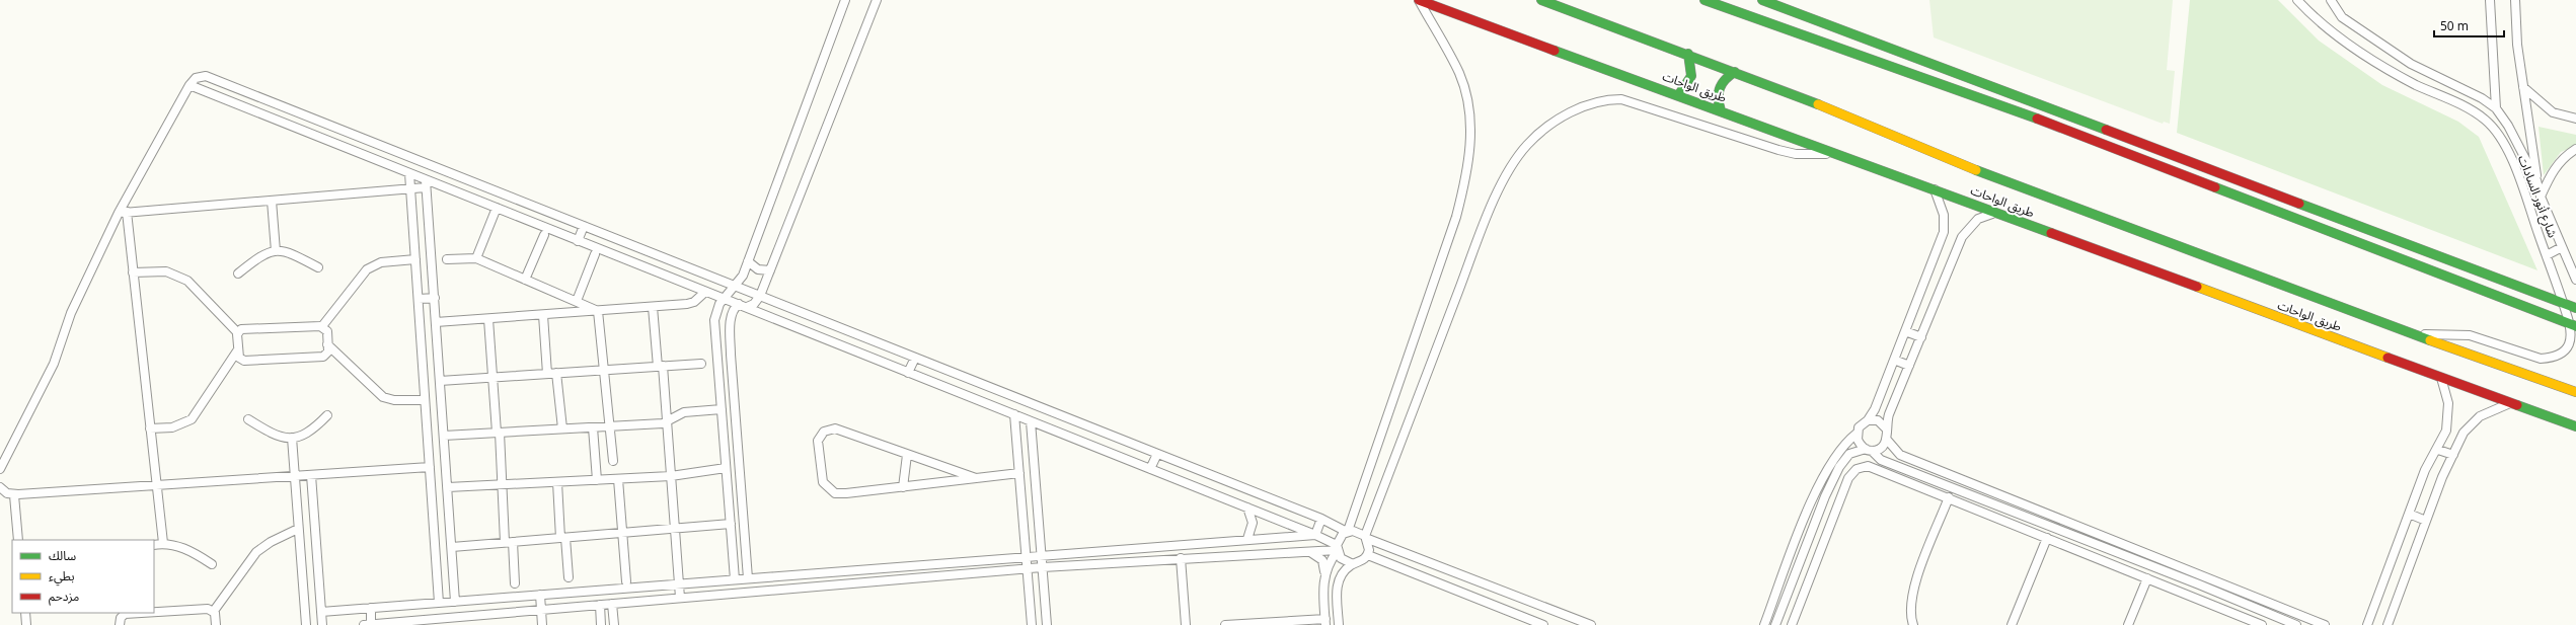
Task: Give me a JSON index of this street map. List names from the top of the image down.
{
  "streets": {
    "main road": ["طريق الواحات"],
    "street": ["شارع أنور السادات"]
  },
  "crossings": [
    ["طريق الواحات", "شارع أنور السادات"]
  ],
  "legend": ["سالك", "بطيء", "مزدحم"],
  "scale_bar": "50 m"
}
